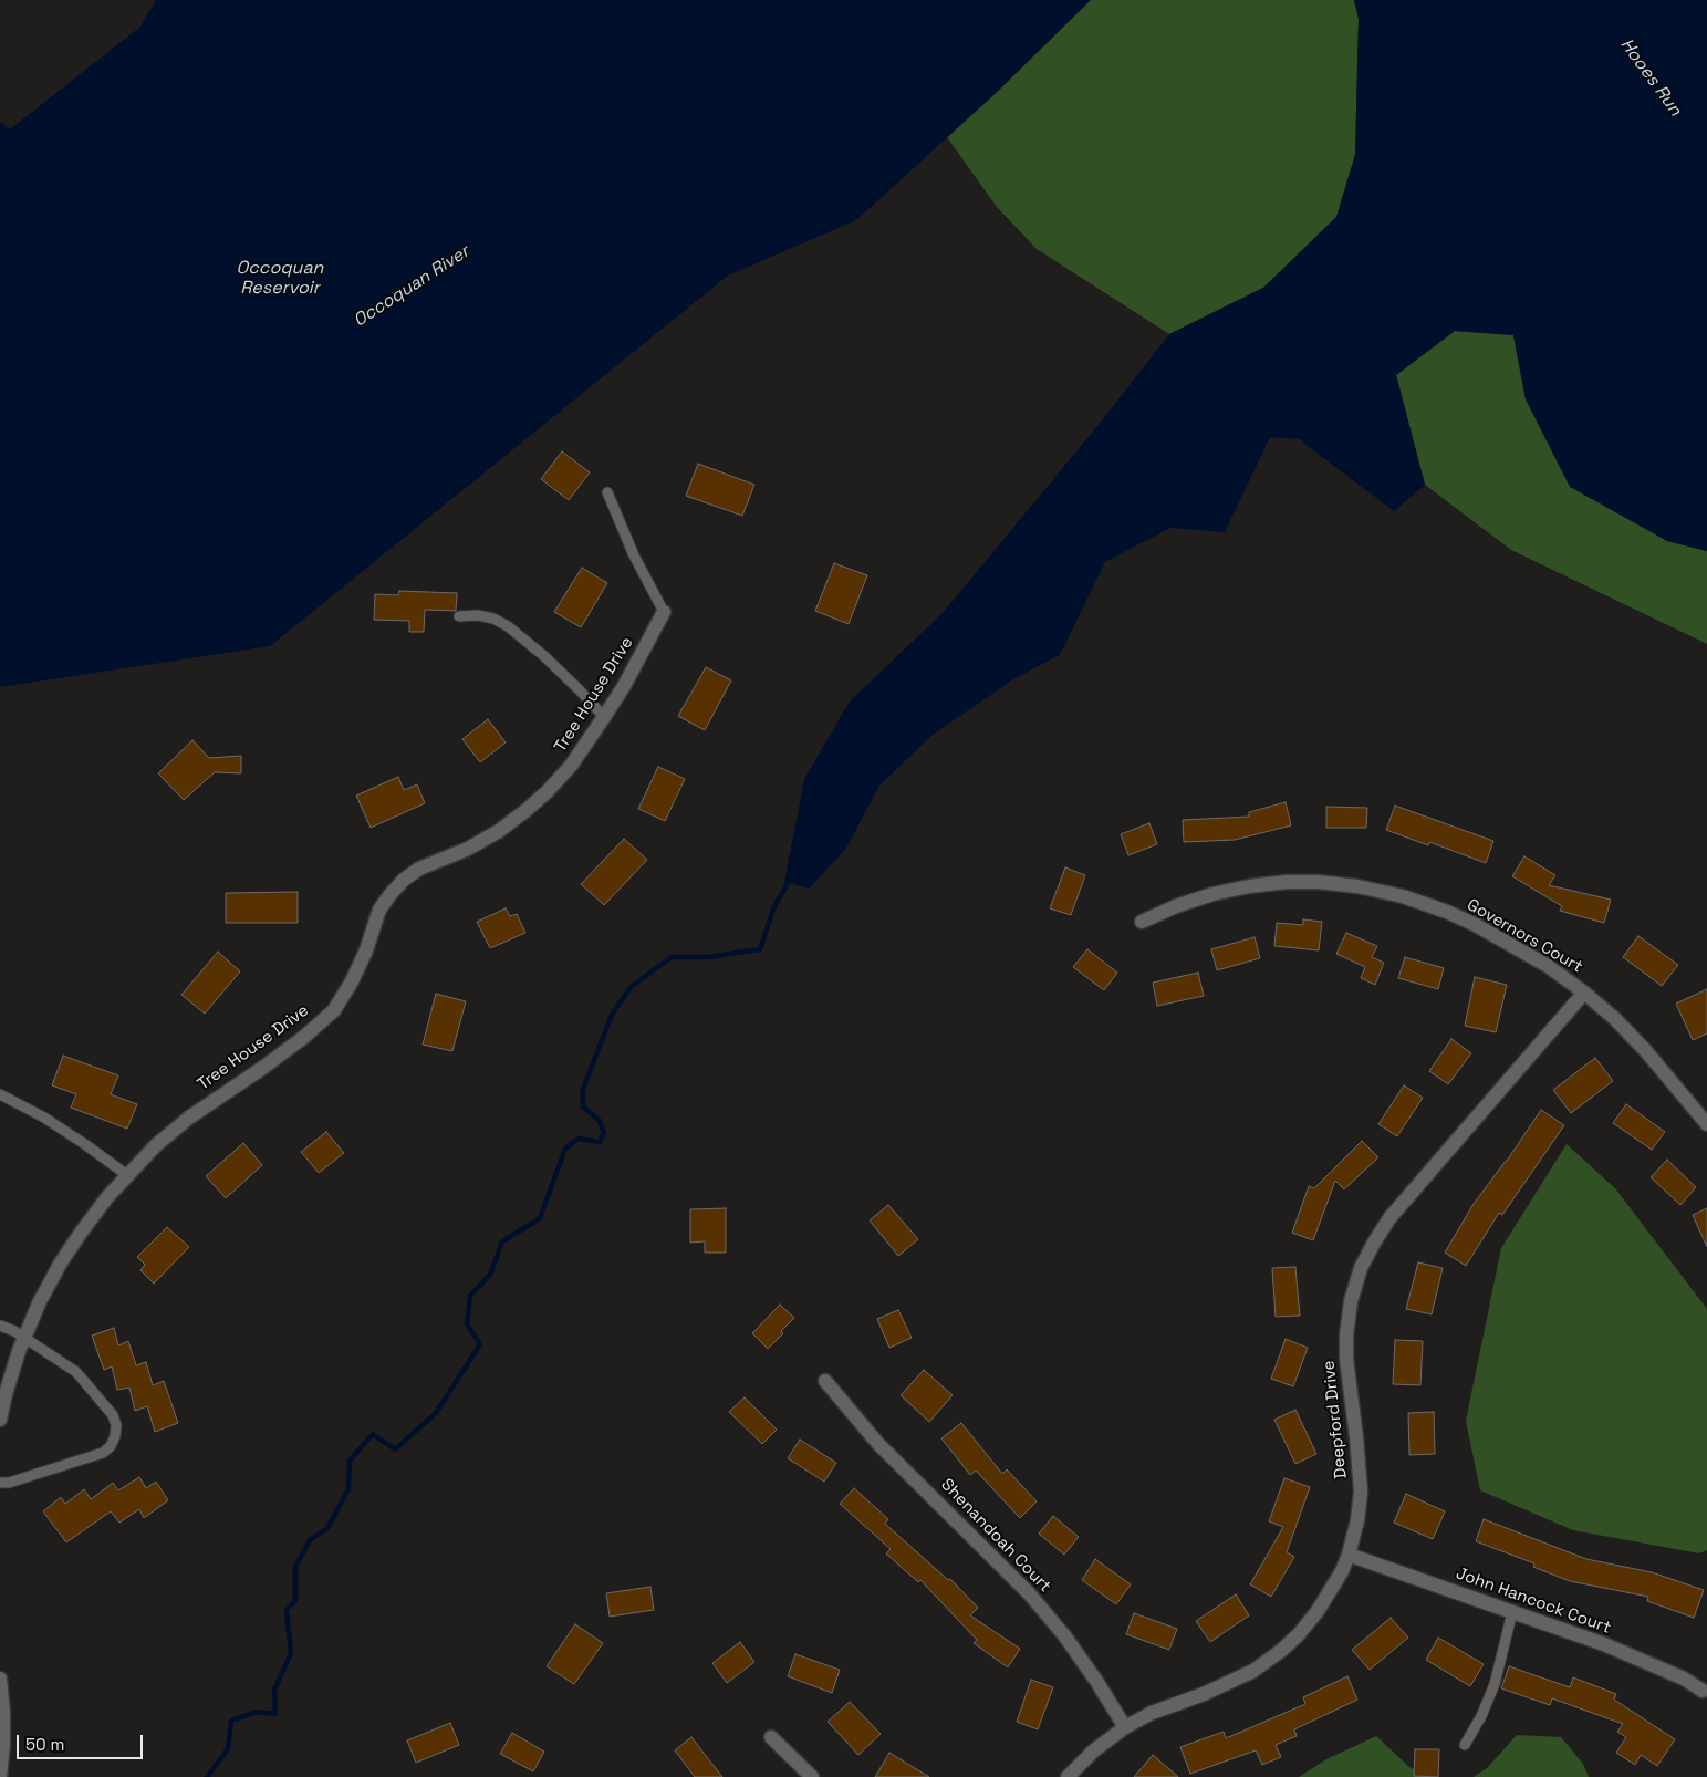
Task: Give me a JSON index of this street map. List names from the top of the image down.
{
  "streets": {
    "street": [
      "Tree House Drive",
      "Governors Court",
      "Deepford Drive",
      "Shenandoah Court",
      "John Hancock Court"
    ]
  },
  "crossings": [
    ["Governors Court", "Deepford Drive"],
    ["Deepford Drive", "Shenandoah Court"],
    ["Deepford Drive", "John Hancock Court"]
  ],
  "water": ["Hooes Run", "Occoquan Reservoir", "Occoquan River"],
  "scale_bar": "50 m"
}
